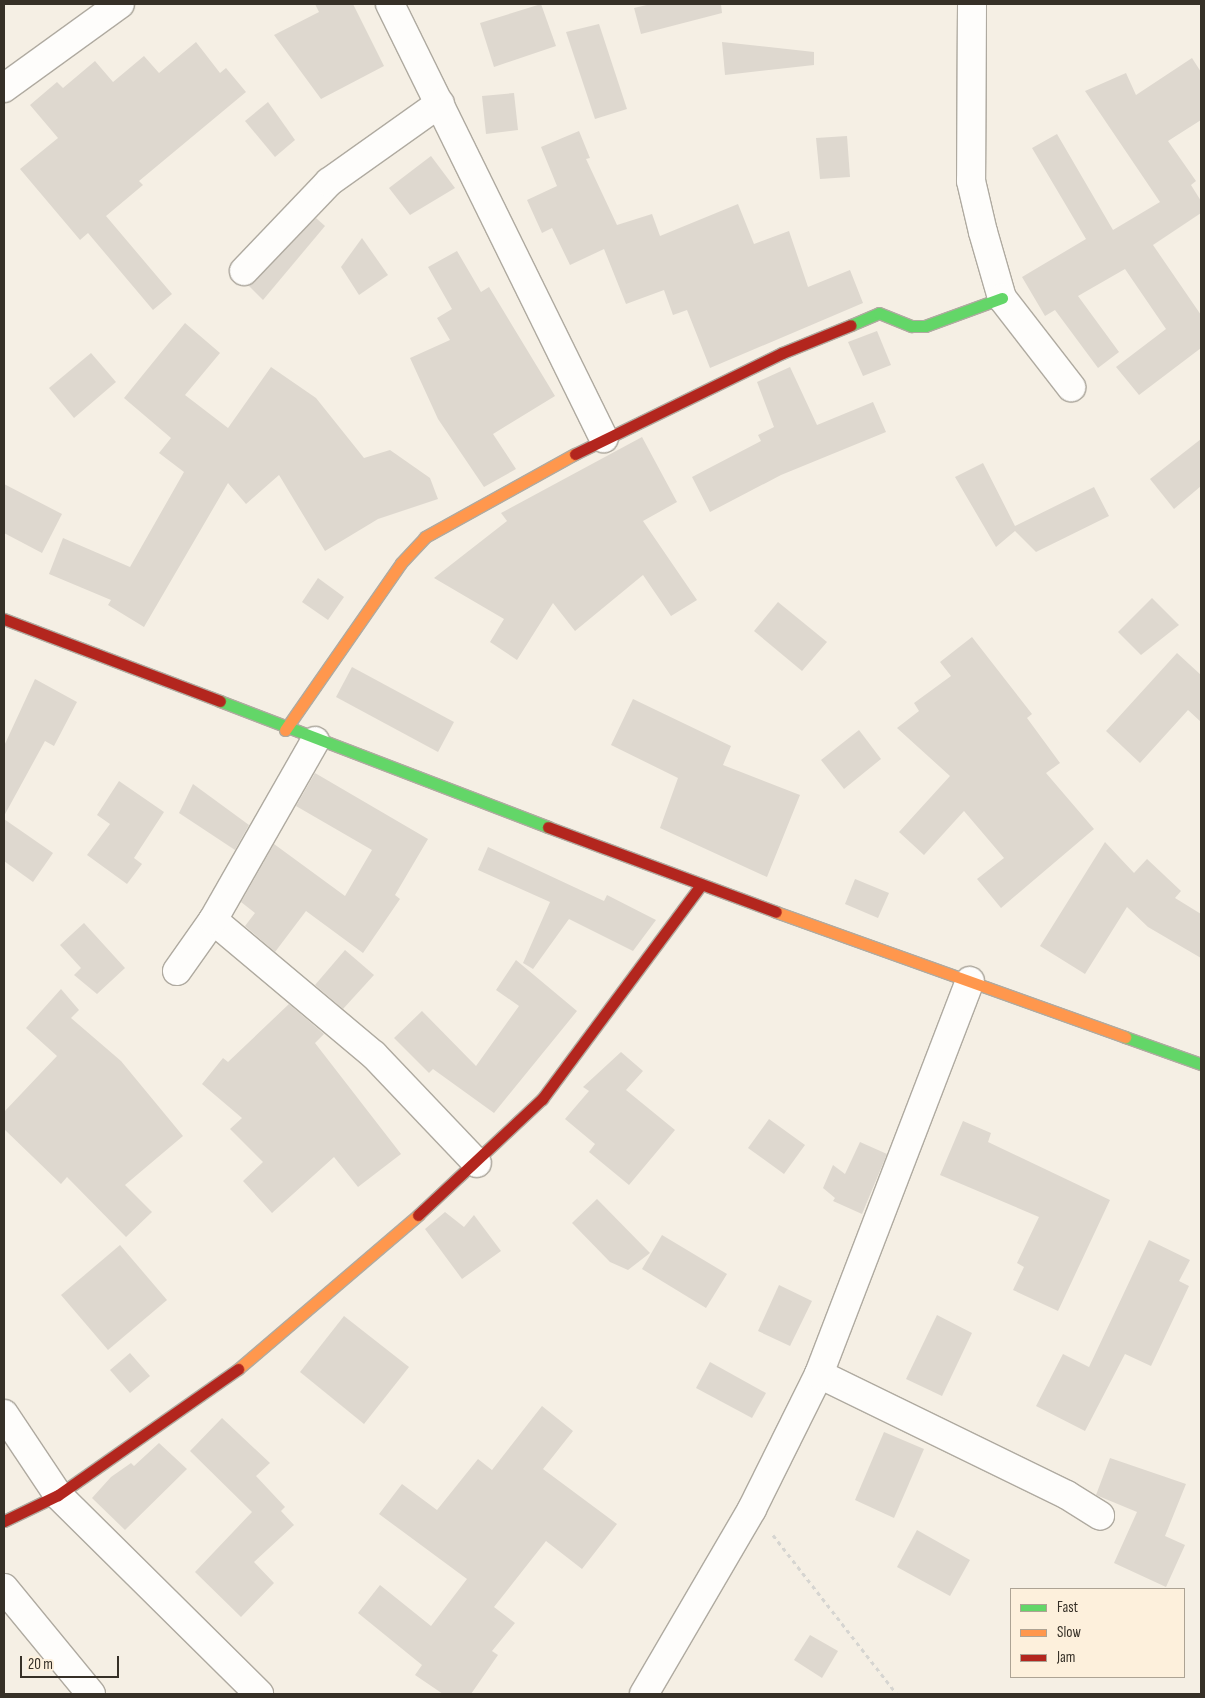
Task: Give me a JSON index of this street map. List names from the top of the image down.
{
  "legend": ["Fast", "Slow", "Jam"],
  "scale_bar": "20 m"
}
